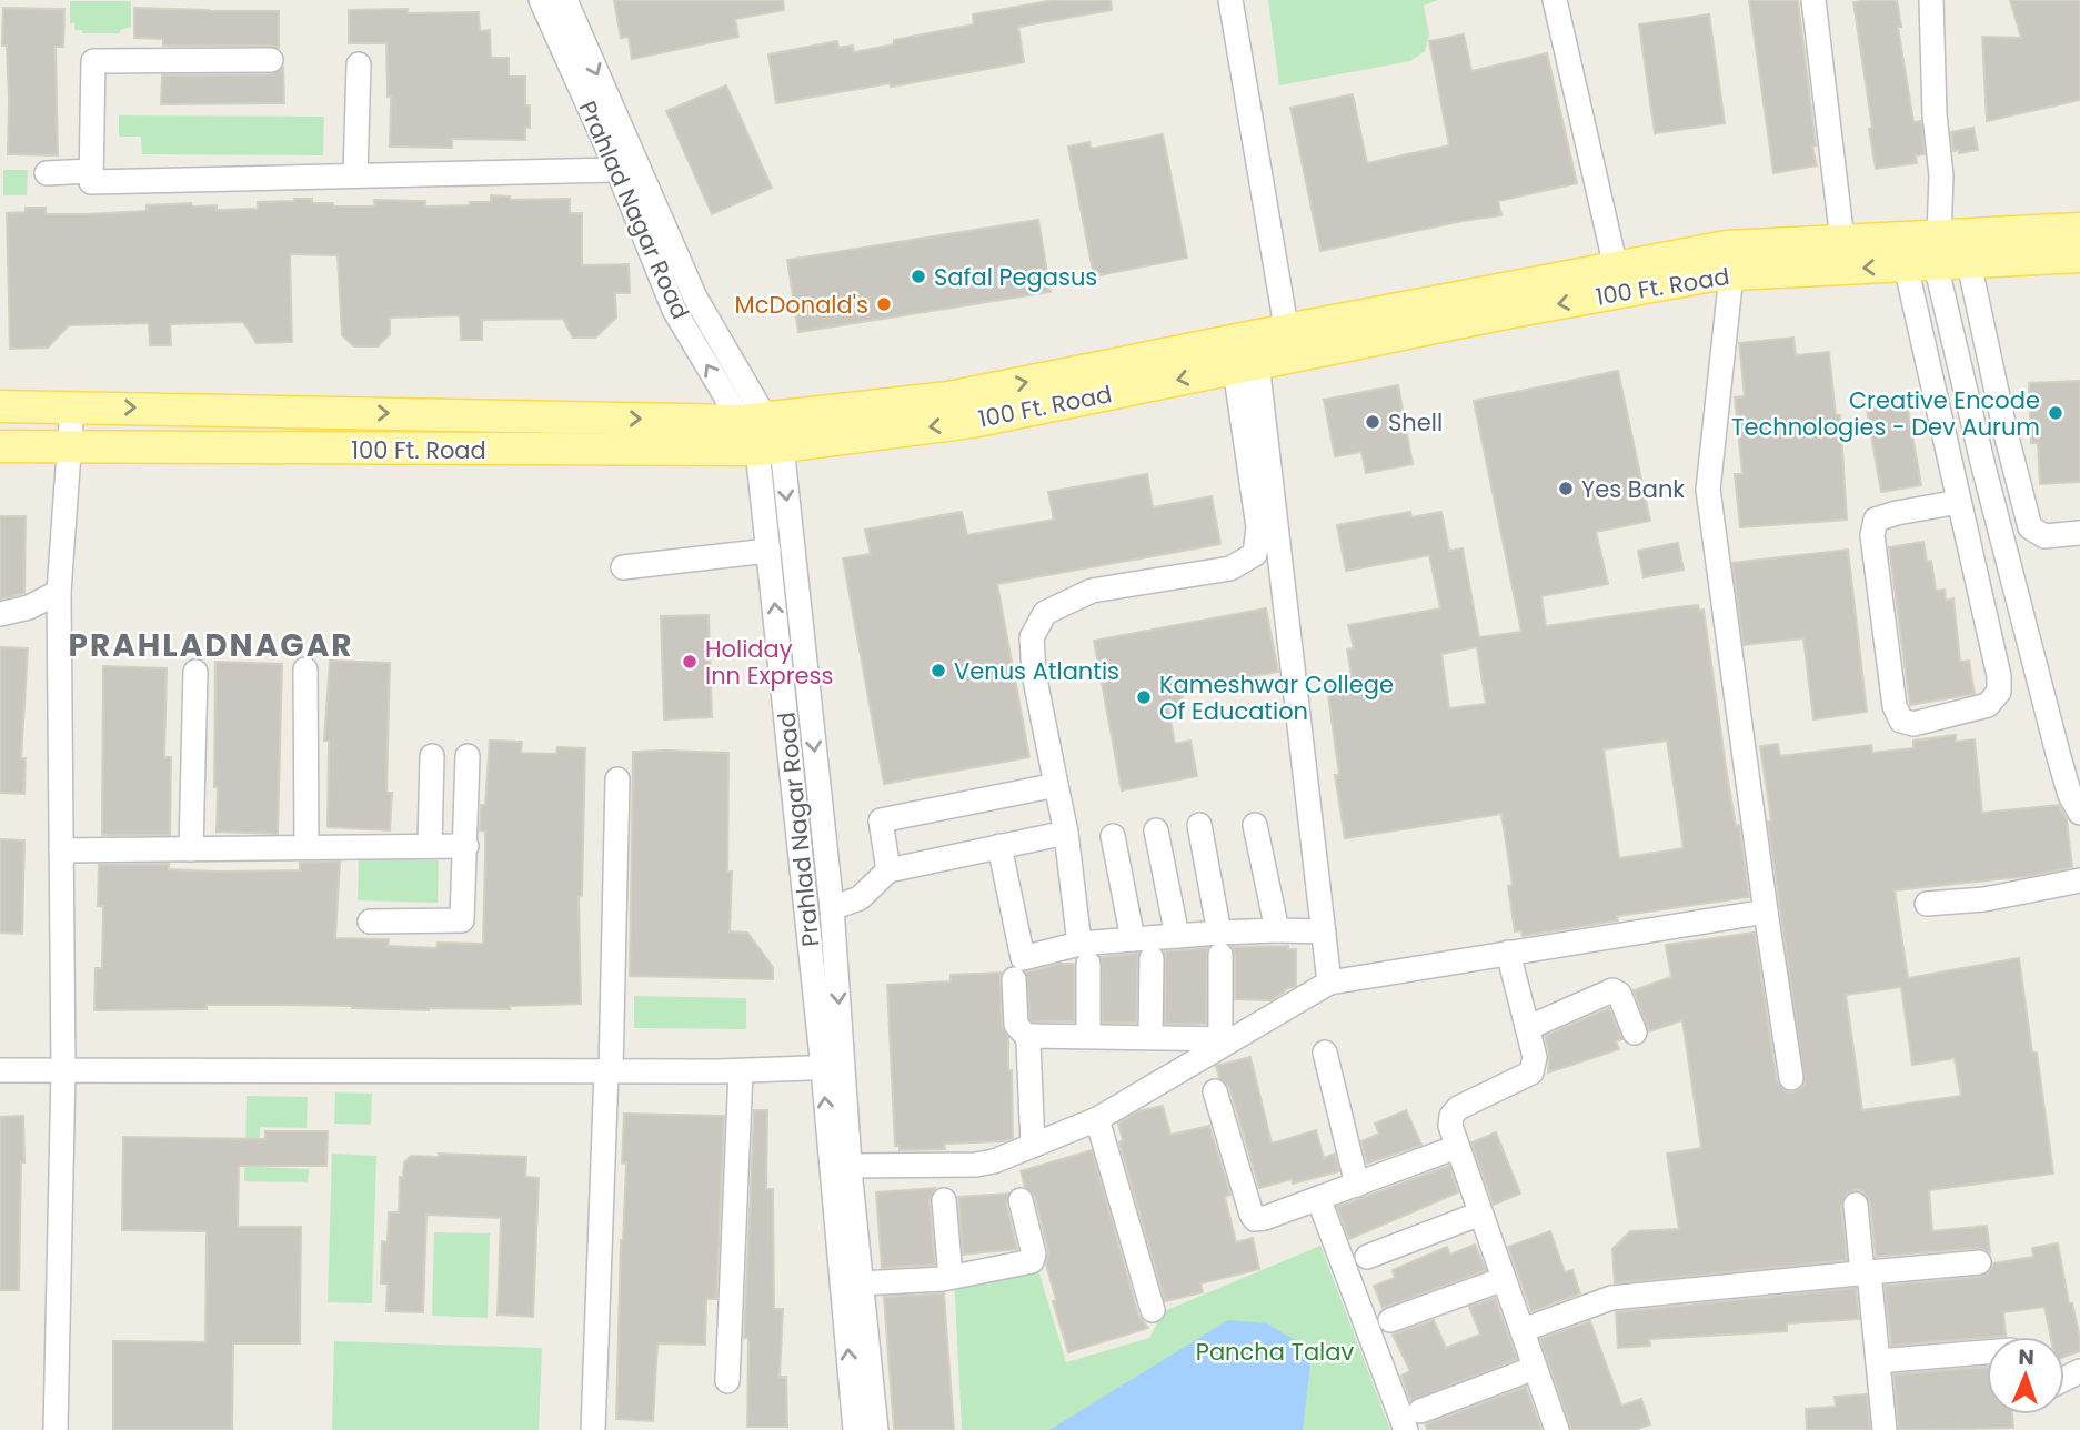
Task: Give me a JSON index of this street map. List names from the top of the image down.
{
  "streets": {
    "main road": ["100 Ft. Road"],
    "street": ["Prahlad Nagar Road"]
  },
  "crossings": [
    ["Prahlad Nagar Road", "100 Ft. Road"]
  ],
  "districts": ["PRAHLADNAGAR"],
  "parks": ["Pancha Talav"],
  "places": [
    "Safal Pegasus",
    "McDonald's",
    "Creative Encode Technologies - Dev Aurum",
    "Shell",
    "Yes Bank",
    "Holiday Inn Express",
    "Venus Atlantis",
    "Kameshwar College Of Education"
  ],
  "north": "top"
}
